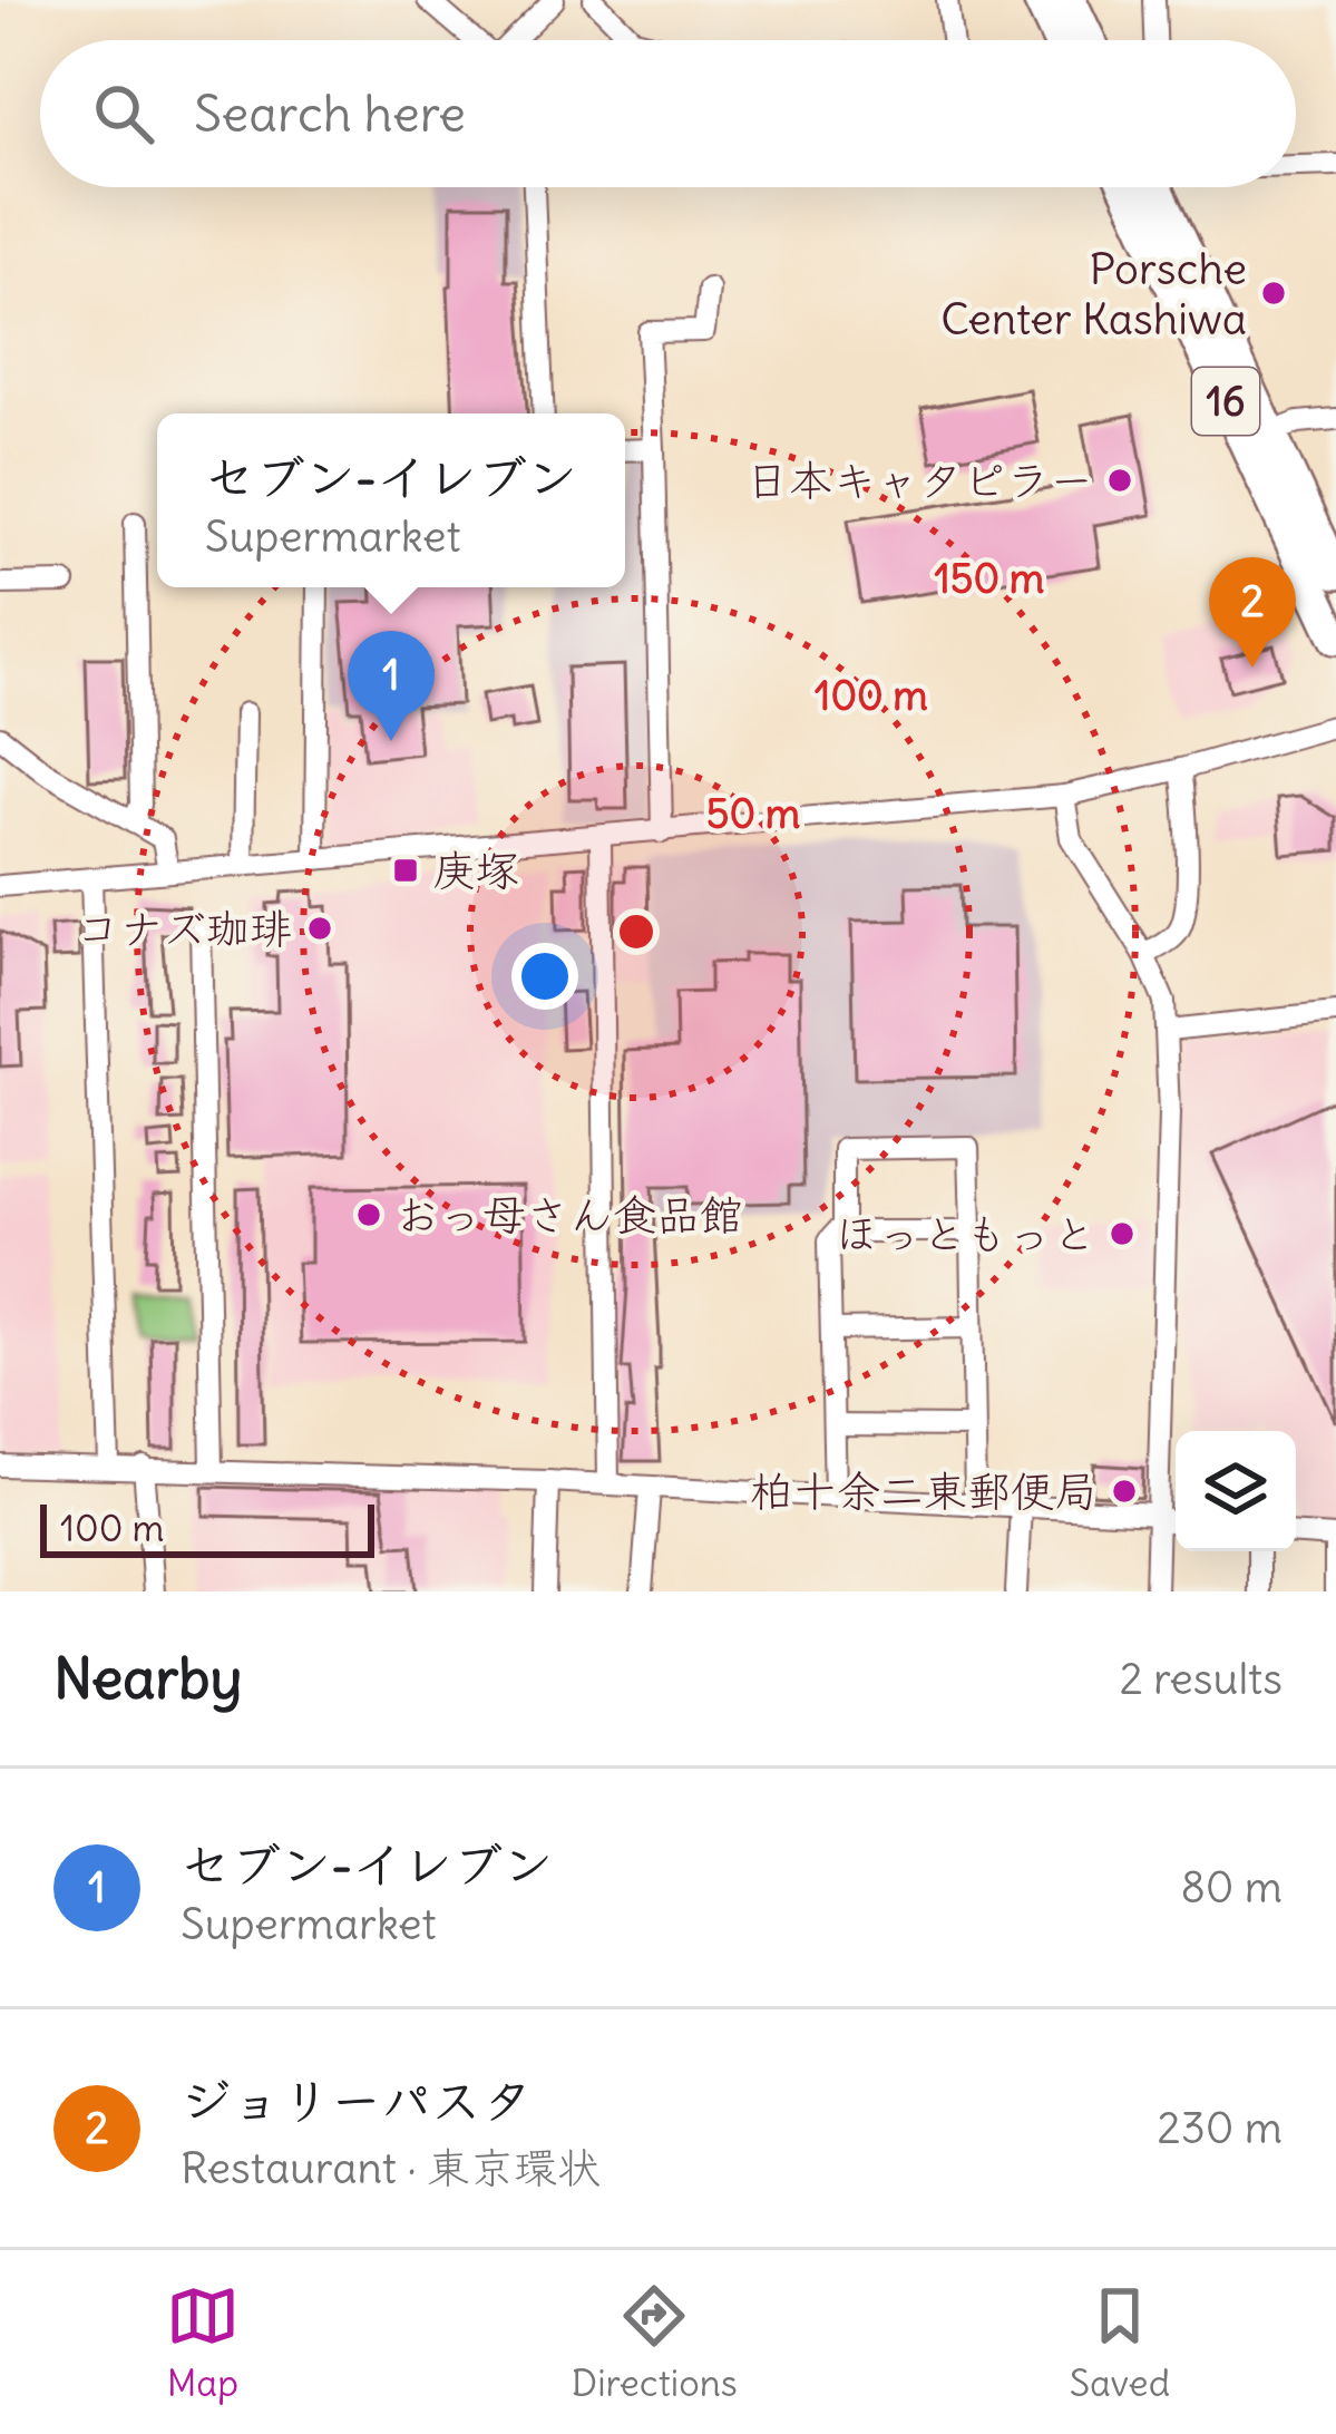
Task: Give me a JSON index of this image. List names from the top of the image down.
{
  "streets": {
    "highway": ["16"]
  },
  "places": {
    "other": [
      "Porsche Center Kashiwa",
      "日本キャタピラー",
      "コナズ珈琲",
      "おっ母さん食品館",
      "ほっともっと",
      "柏十余二東郵便局"
    ],
    "transit": ["庚塚"]
  },
  "scale_bar": "100 m",
  "page": {
    "search": "Search here",
    "popup": ["セブン-イレブン", "Supermarket"],
    "pins": ["2", "1"],
    "scale": "100 m",
    "heading": ["Nearby", "2 results"],
    "list": [
      {
        "mark": "1",
        "name": "セブン-イレブン",
        "note": "Supermarket",
        "value": "80 m"
      },
      {
        "mark": "2",
        "name": "ジョリーパスタ",
        "note": "Restaurant · 東京環状",
        "value": "230 m"
      }
    ],
    "nav": ["Map", "Directions", "Saved"]
  },
  "rings": ["150 m", "100 m", "50 m"]
}
